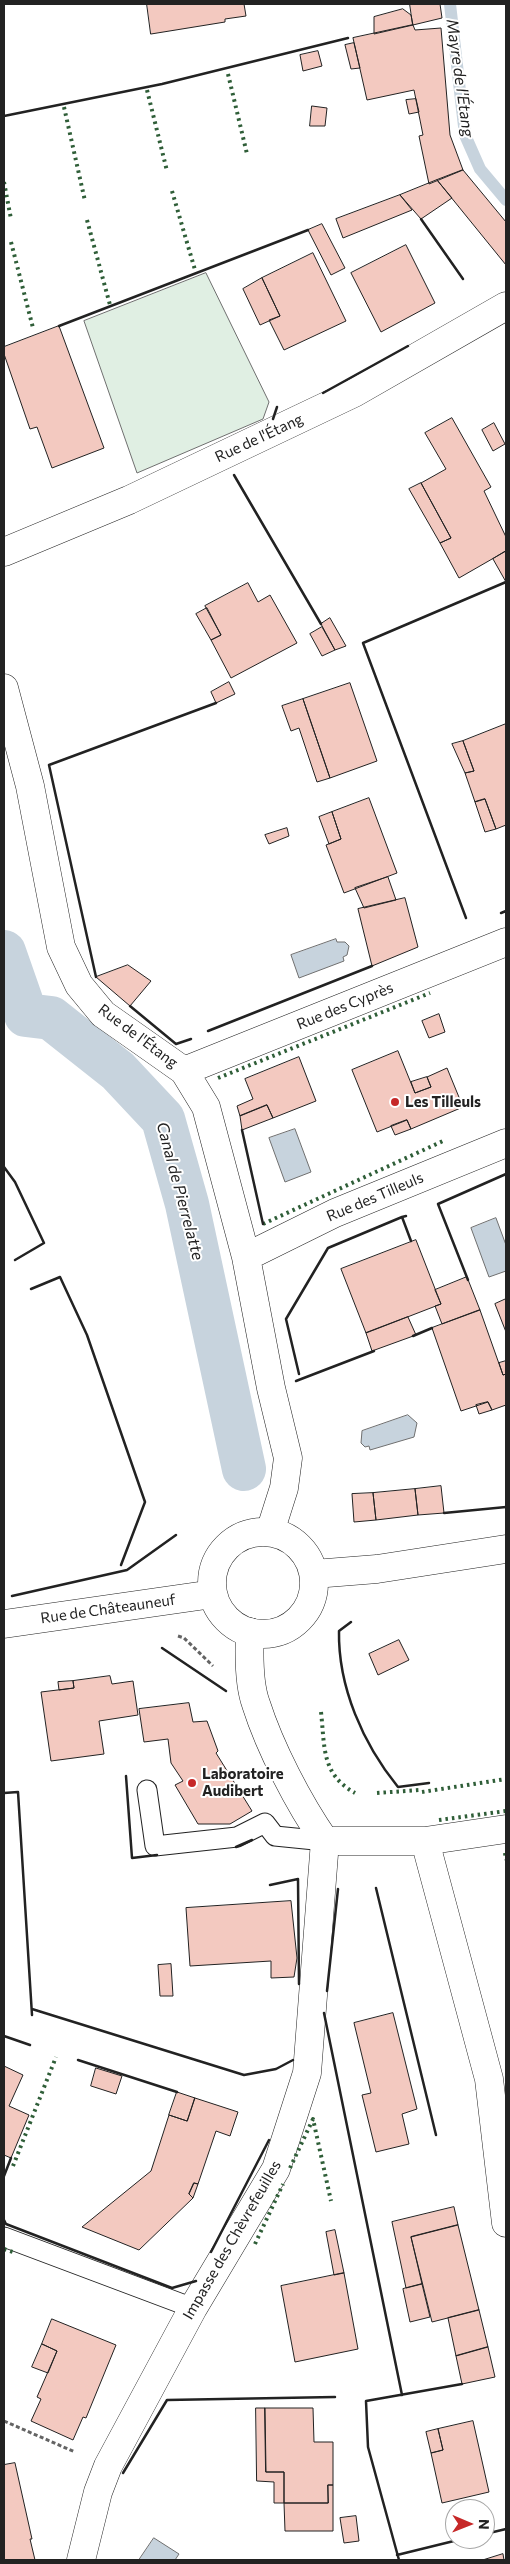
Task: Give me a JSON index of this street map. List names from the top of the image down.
{
  "streets": {
    "street": [
      "Rue de l'Étang",
      "Rue des Cyprès",
      "Rue des Tilleuls",
      "Rue de Châteauneuf",
      "Impasse des Chèvrefeuilles"
    ]
  },
  "crossings": [
    ["Rue de l'Étang", "Rue des Cyprès"],
    ["Rue de l'Étang", "Rue des Tilleuls"],
    ["Rue de l'Étang", "Rue de Châteauneuf"]
  ],
  "water": ["Mayre de l'Étang", "Canal de Pierrelatte"],
  "places": ["Les Tilleuls", "Laboratoire Audibert"],
  "north": "right"
}
